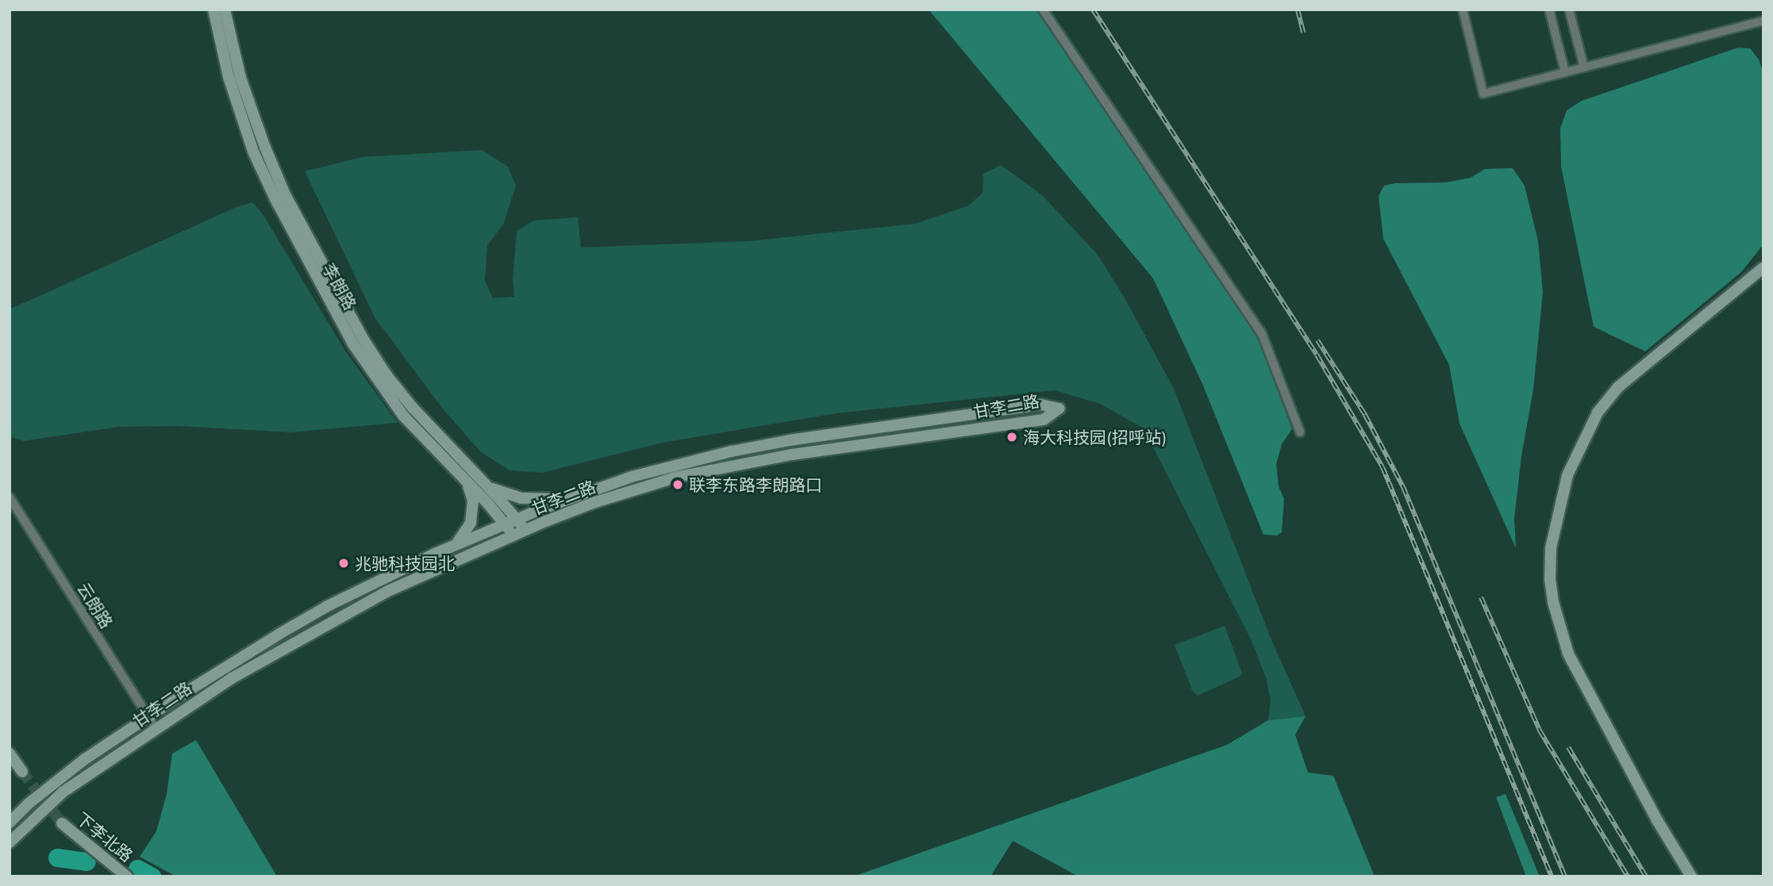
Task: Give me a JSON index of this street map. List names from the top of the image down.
{
  "streets": {
    "main road": ["李朗路", "甘李二路", "下李北路"],
    "street": ["云朗路"]
  },
  "crossings": [
    ["李朗路", "甘李二路"],
    ["甘李二路", "云朗路"]
  ],
  "places": ["海大科技园(招呼站)", "联李东路李朗路口", "兆驰科技园北"]
}
